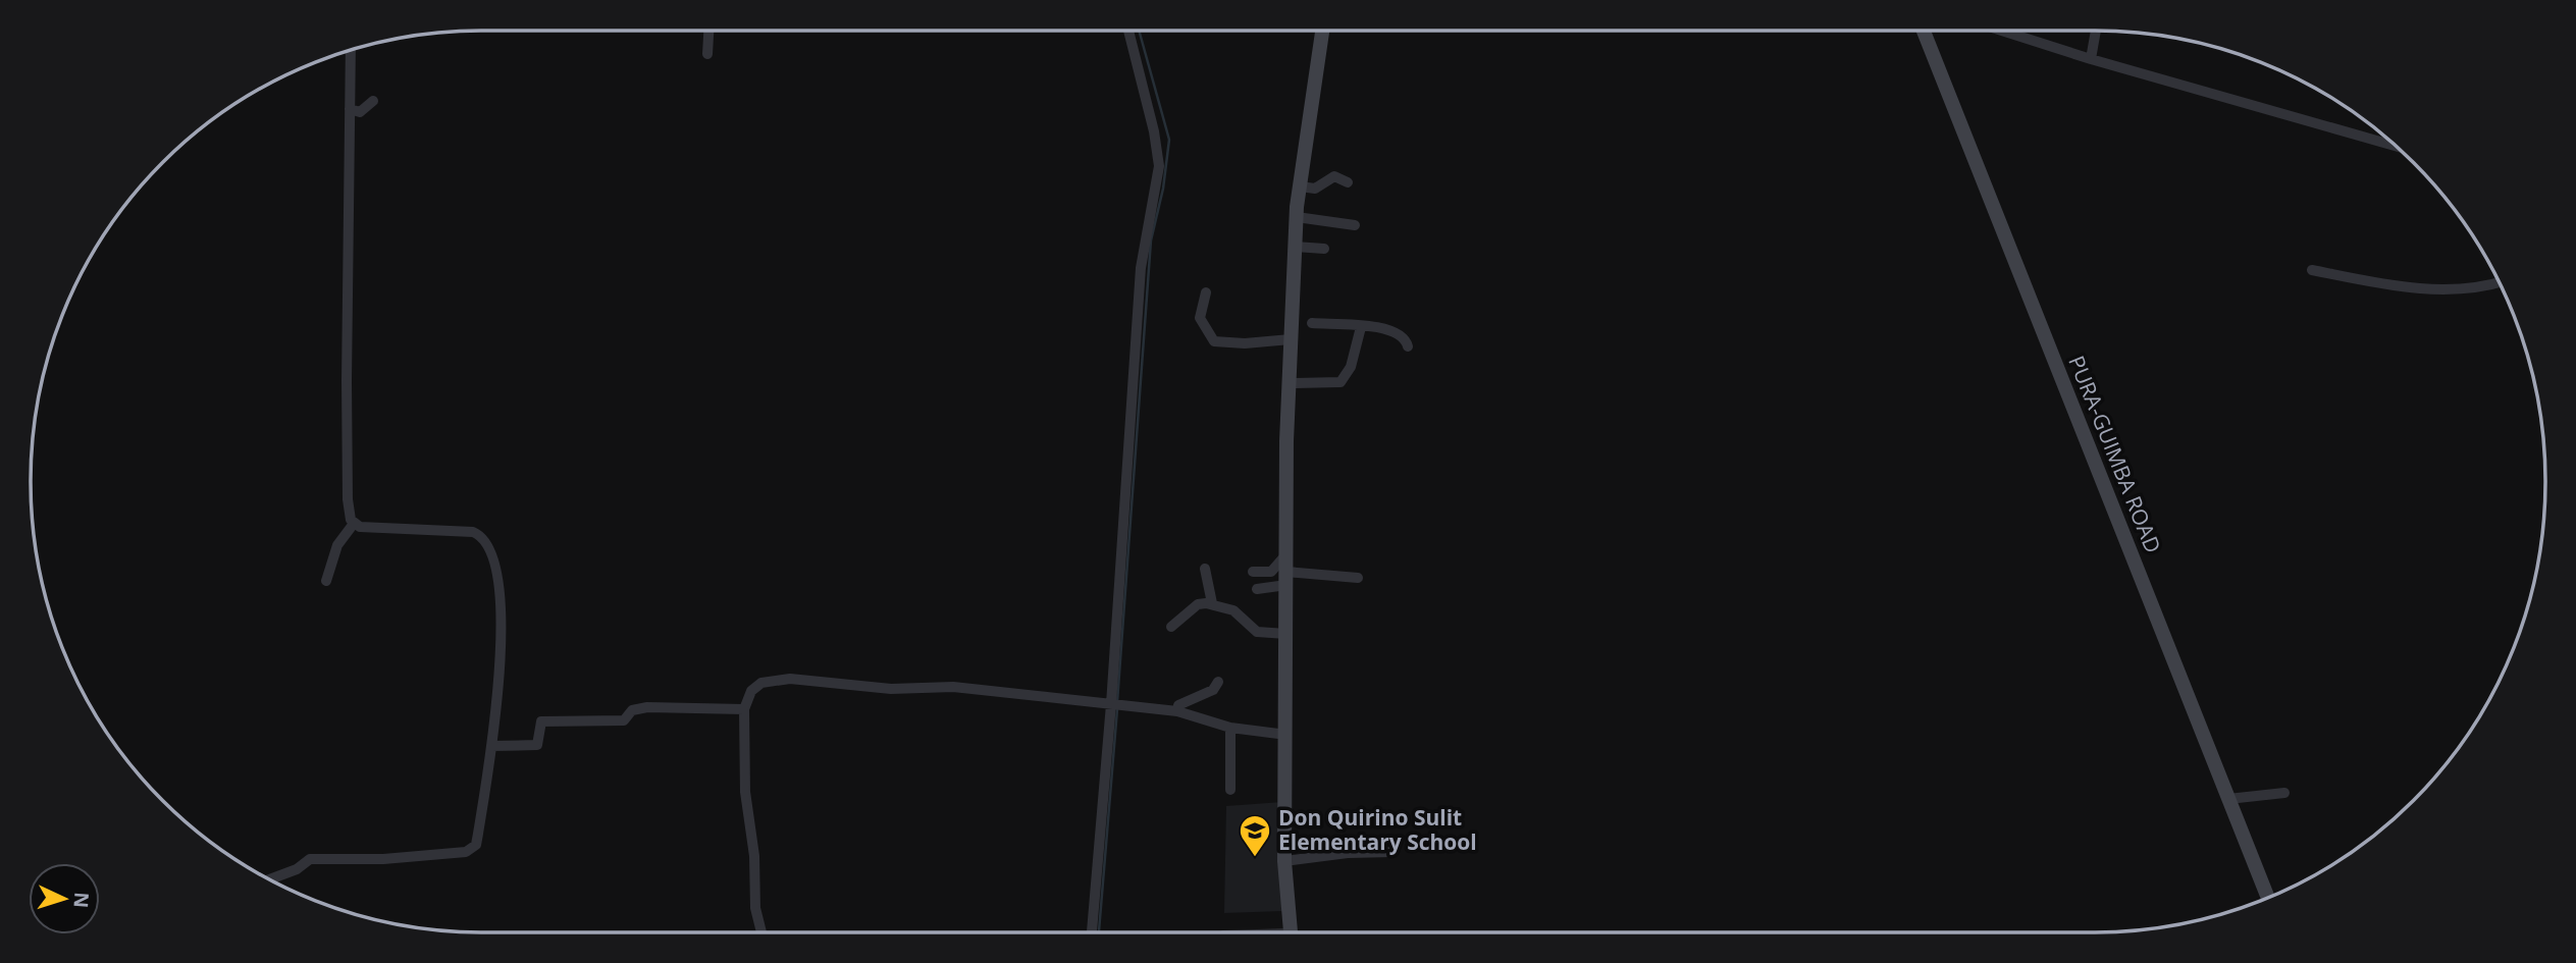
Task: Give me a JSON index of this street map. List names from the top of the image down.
{
  "streets": {
    "main road": ["PURA-GUIMBA ROAD"]
  },
  "places": {
    "school or university": ["Don Quirino Sulit Elementary School"]
  },
  "north": "right"
}
